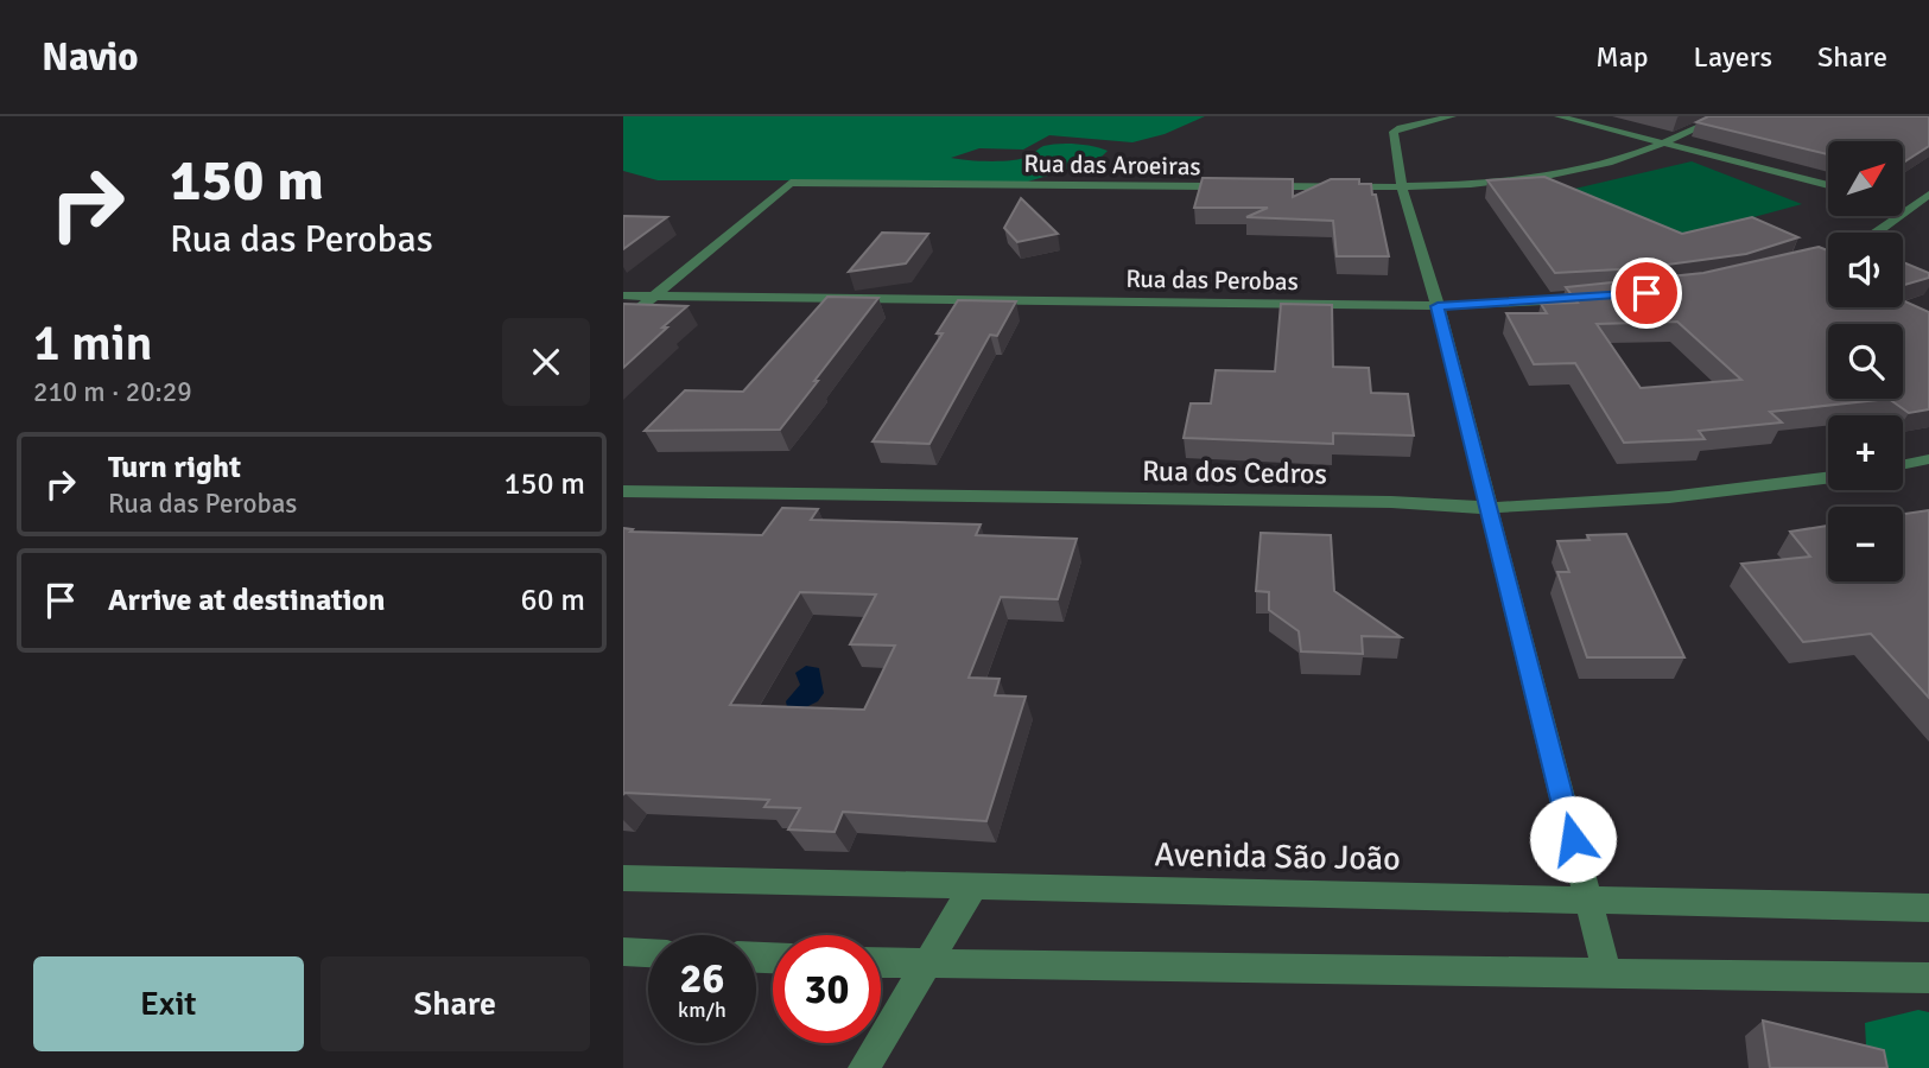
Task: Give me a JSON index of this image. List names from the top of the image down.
{
  "streets": {
    "street": [
      "Rua das Aroeiras",
      "Rua das Perobas",
      "Rua dos Cedros",
      "Avenida São João"
    ]
  },
  "crossings": [
    ["Rua das Aroeiras", "Rua das Perobas"]
  ],
  "north": "top right",
  "page": {
    "header": "Navio",
    "nav": ["Map", "Layers", "Share"],
    "turn": ["150 m", "Rua das Perobas"],
    "map_buttons": ["+", "−"],
    "heading": ["1 min", "210 m · 20:29"],
    "list": [
      {
        "name": "Turn right",
        "note": "Rua das Perobas",
        "value": "150 m"
      },
      {
        "name": "Arrive at destination",
        "value": "60 m"
      }
    ],
    "speed": "26 km/h",
    "limit": "30",
    "buttons": ["Exit", "Share"]
  }
}
